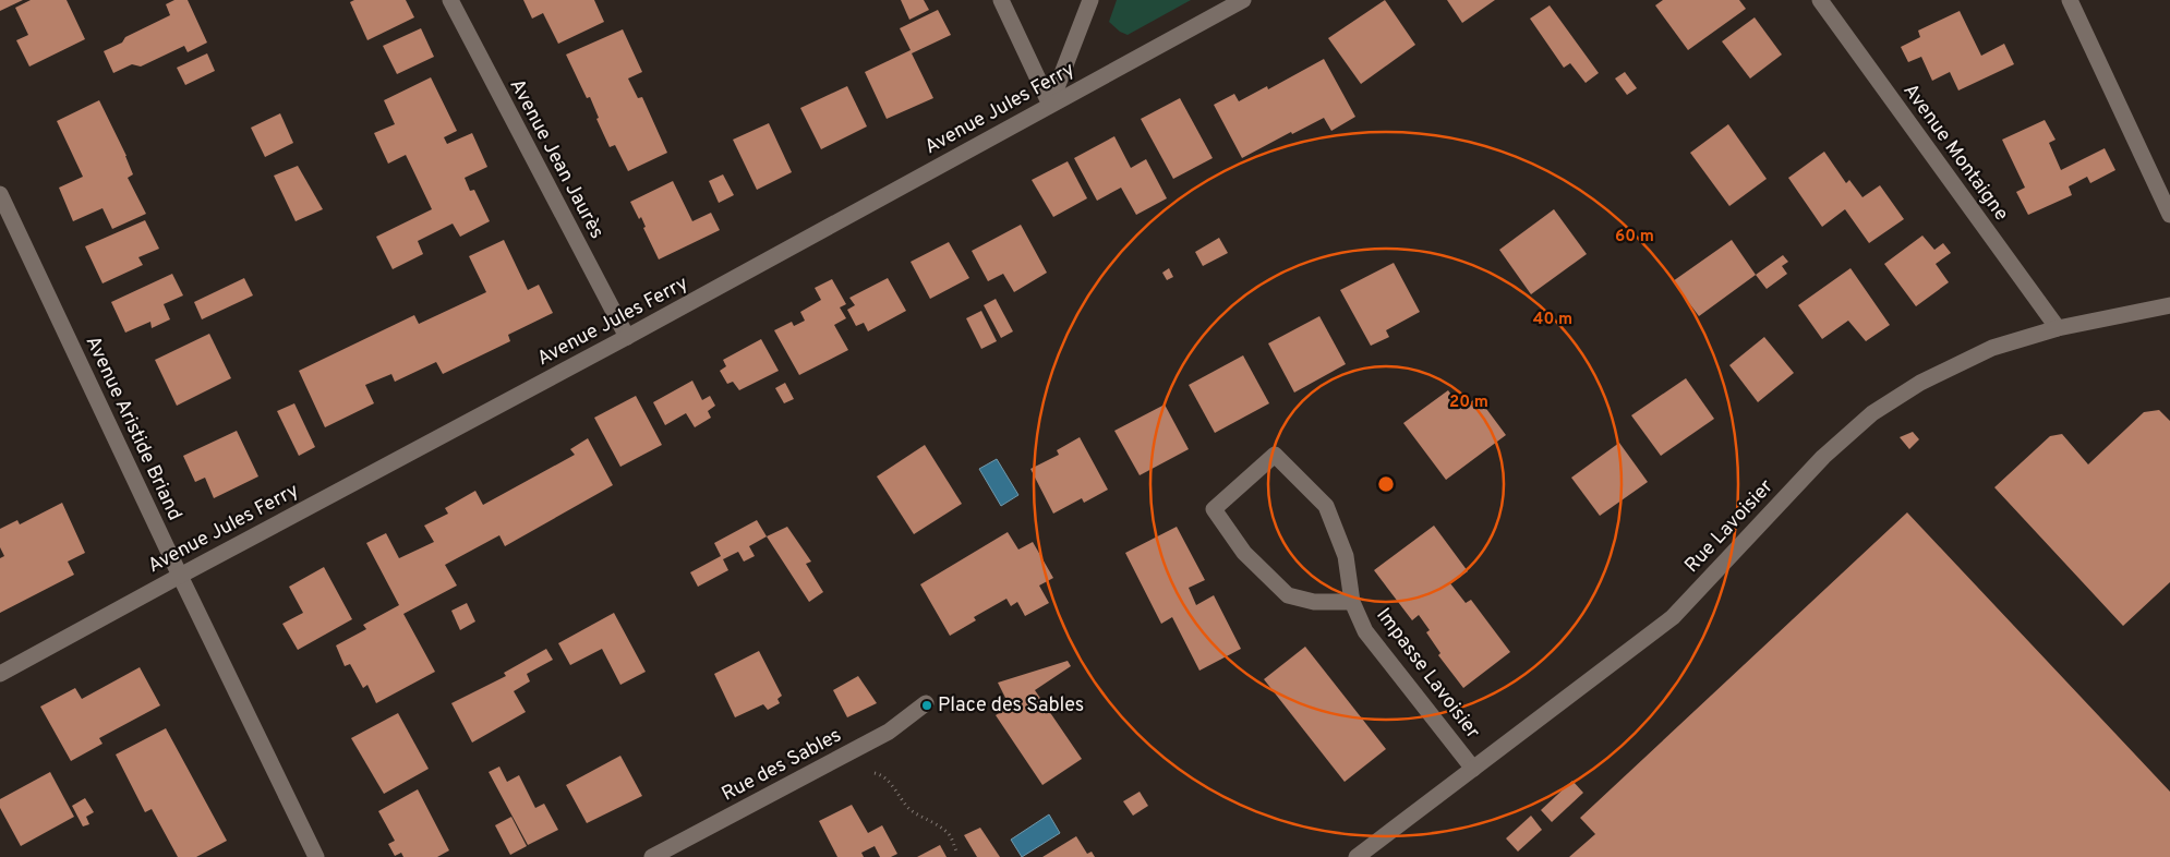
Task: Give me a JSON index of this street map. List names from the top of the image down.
{
  "streets": {
    "street": [
      "Avenue Jules Ferry",
      "Avenue Montaigne",
      "Avenue Jean Jaurès",
      "Avenue Aristide Briand",
      "Rue Lavoisier",
      "Impasse Lavoisier",
      "Rue des Sables"
    ]
  },
  "crossings": [
    ["Avenue Jules Ferry", "Avenue Jean Jaurès"],
    ["Avenue Jules Ferry", "Avenue Aristide Briand"],
    ["Avenue Montaigne", "Rue Lavoisier"],
    ["Rue Lavoisier", "Impasse Lavoisier"]
  ],
  "places": ["Place des Sables"],
  "rings": ["60 m", "40 m", "20 m"]
}
